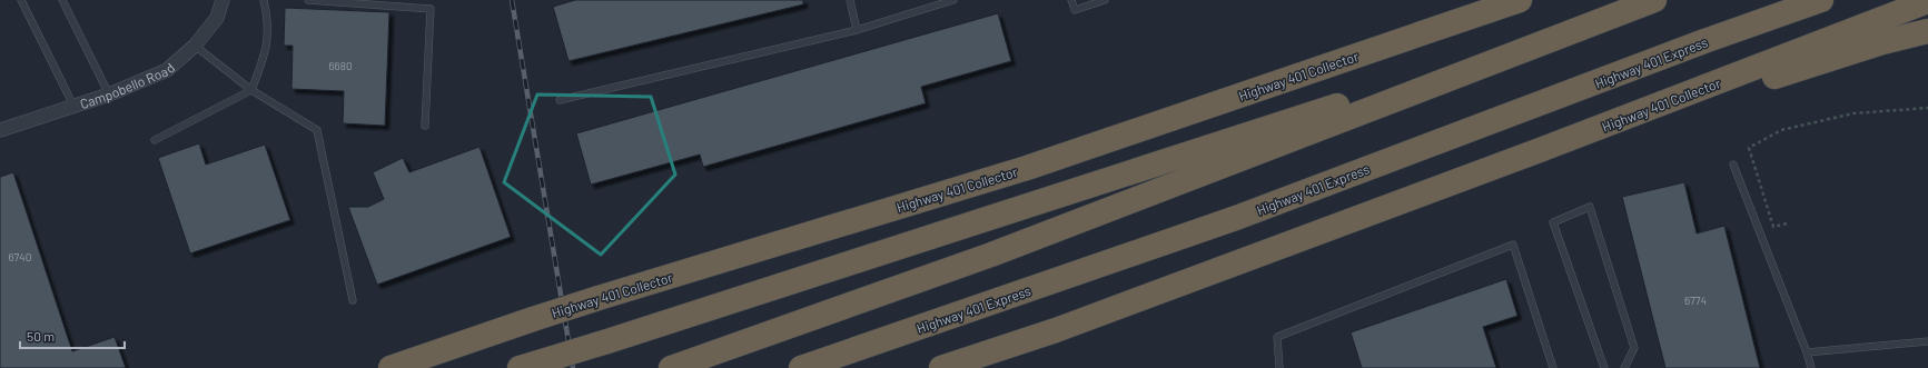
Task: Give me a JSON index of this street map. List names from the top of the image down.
{
  "streets": {
    "highway": ["Highway 401 Express", "Highway 401 Collector"],
    "street": ["Campobello Road"]
  },
  "house_numbers": ["6680", "6740", "6774"],
  "scale_bar": "50 m"
}
